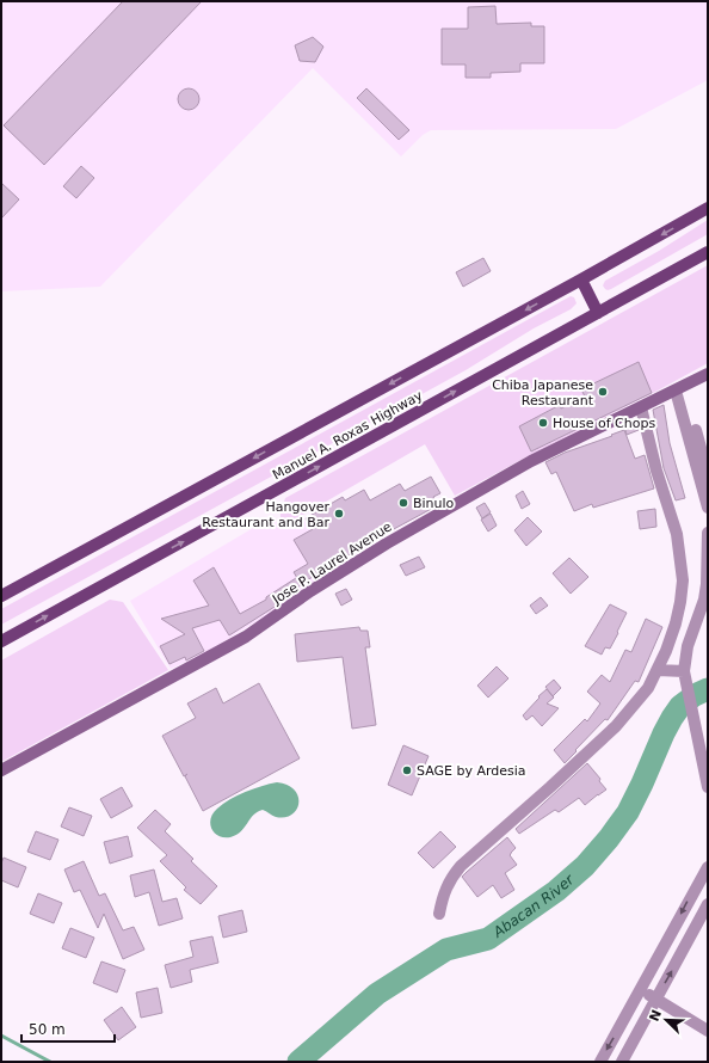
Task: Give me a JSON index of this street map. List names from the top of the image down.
{
  "streets": {
    "main road": ["Manuel A. Roxas Highway"],
    "street": ["Jose P. Laurel Avenue"]
  },
  "water": ["Abacan River"],
  "places": [
    "Chiba Japanese Restaurant",
    "House of Chops",
    "Binulo",
    "Hangover Restaurant and Bar",
    "SAGE by Ardesia"
  ],
  "scale_bar": "50 m",
  "north": "top left"
}
